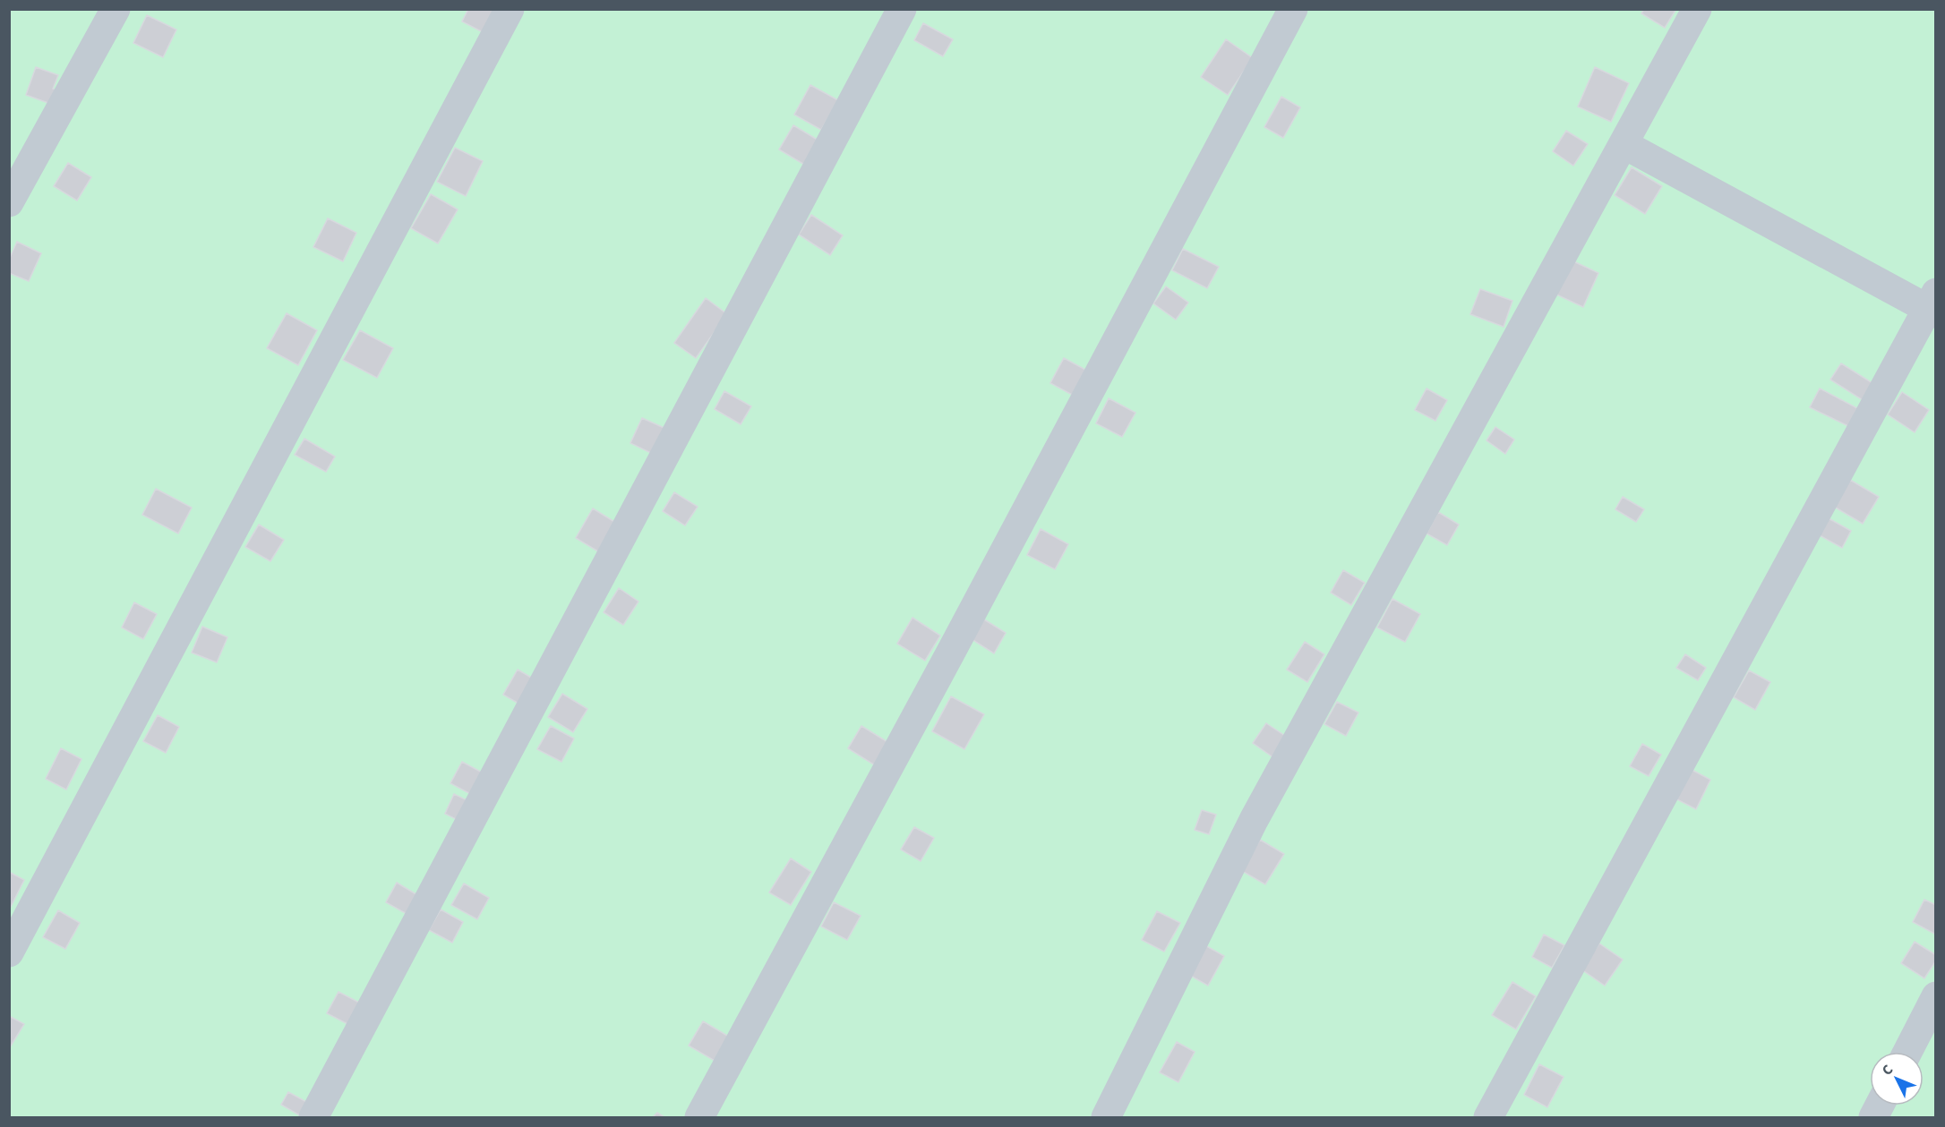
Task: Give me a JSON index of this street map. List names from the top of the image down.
{
  "north": "top left"
}
